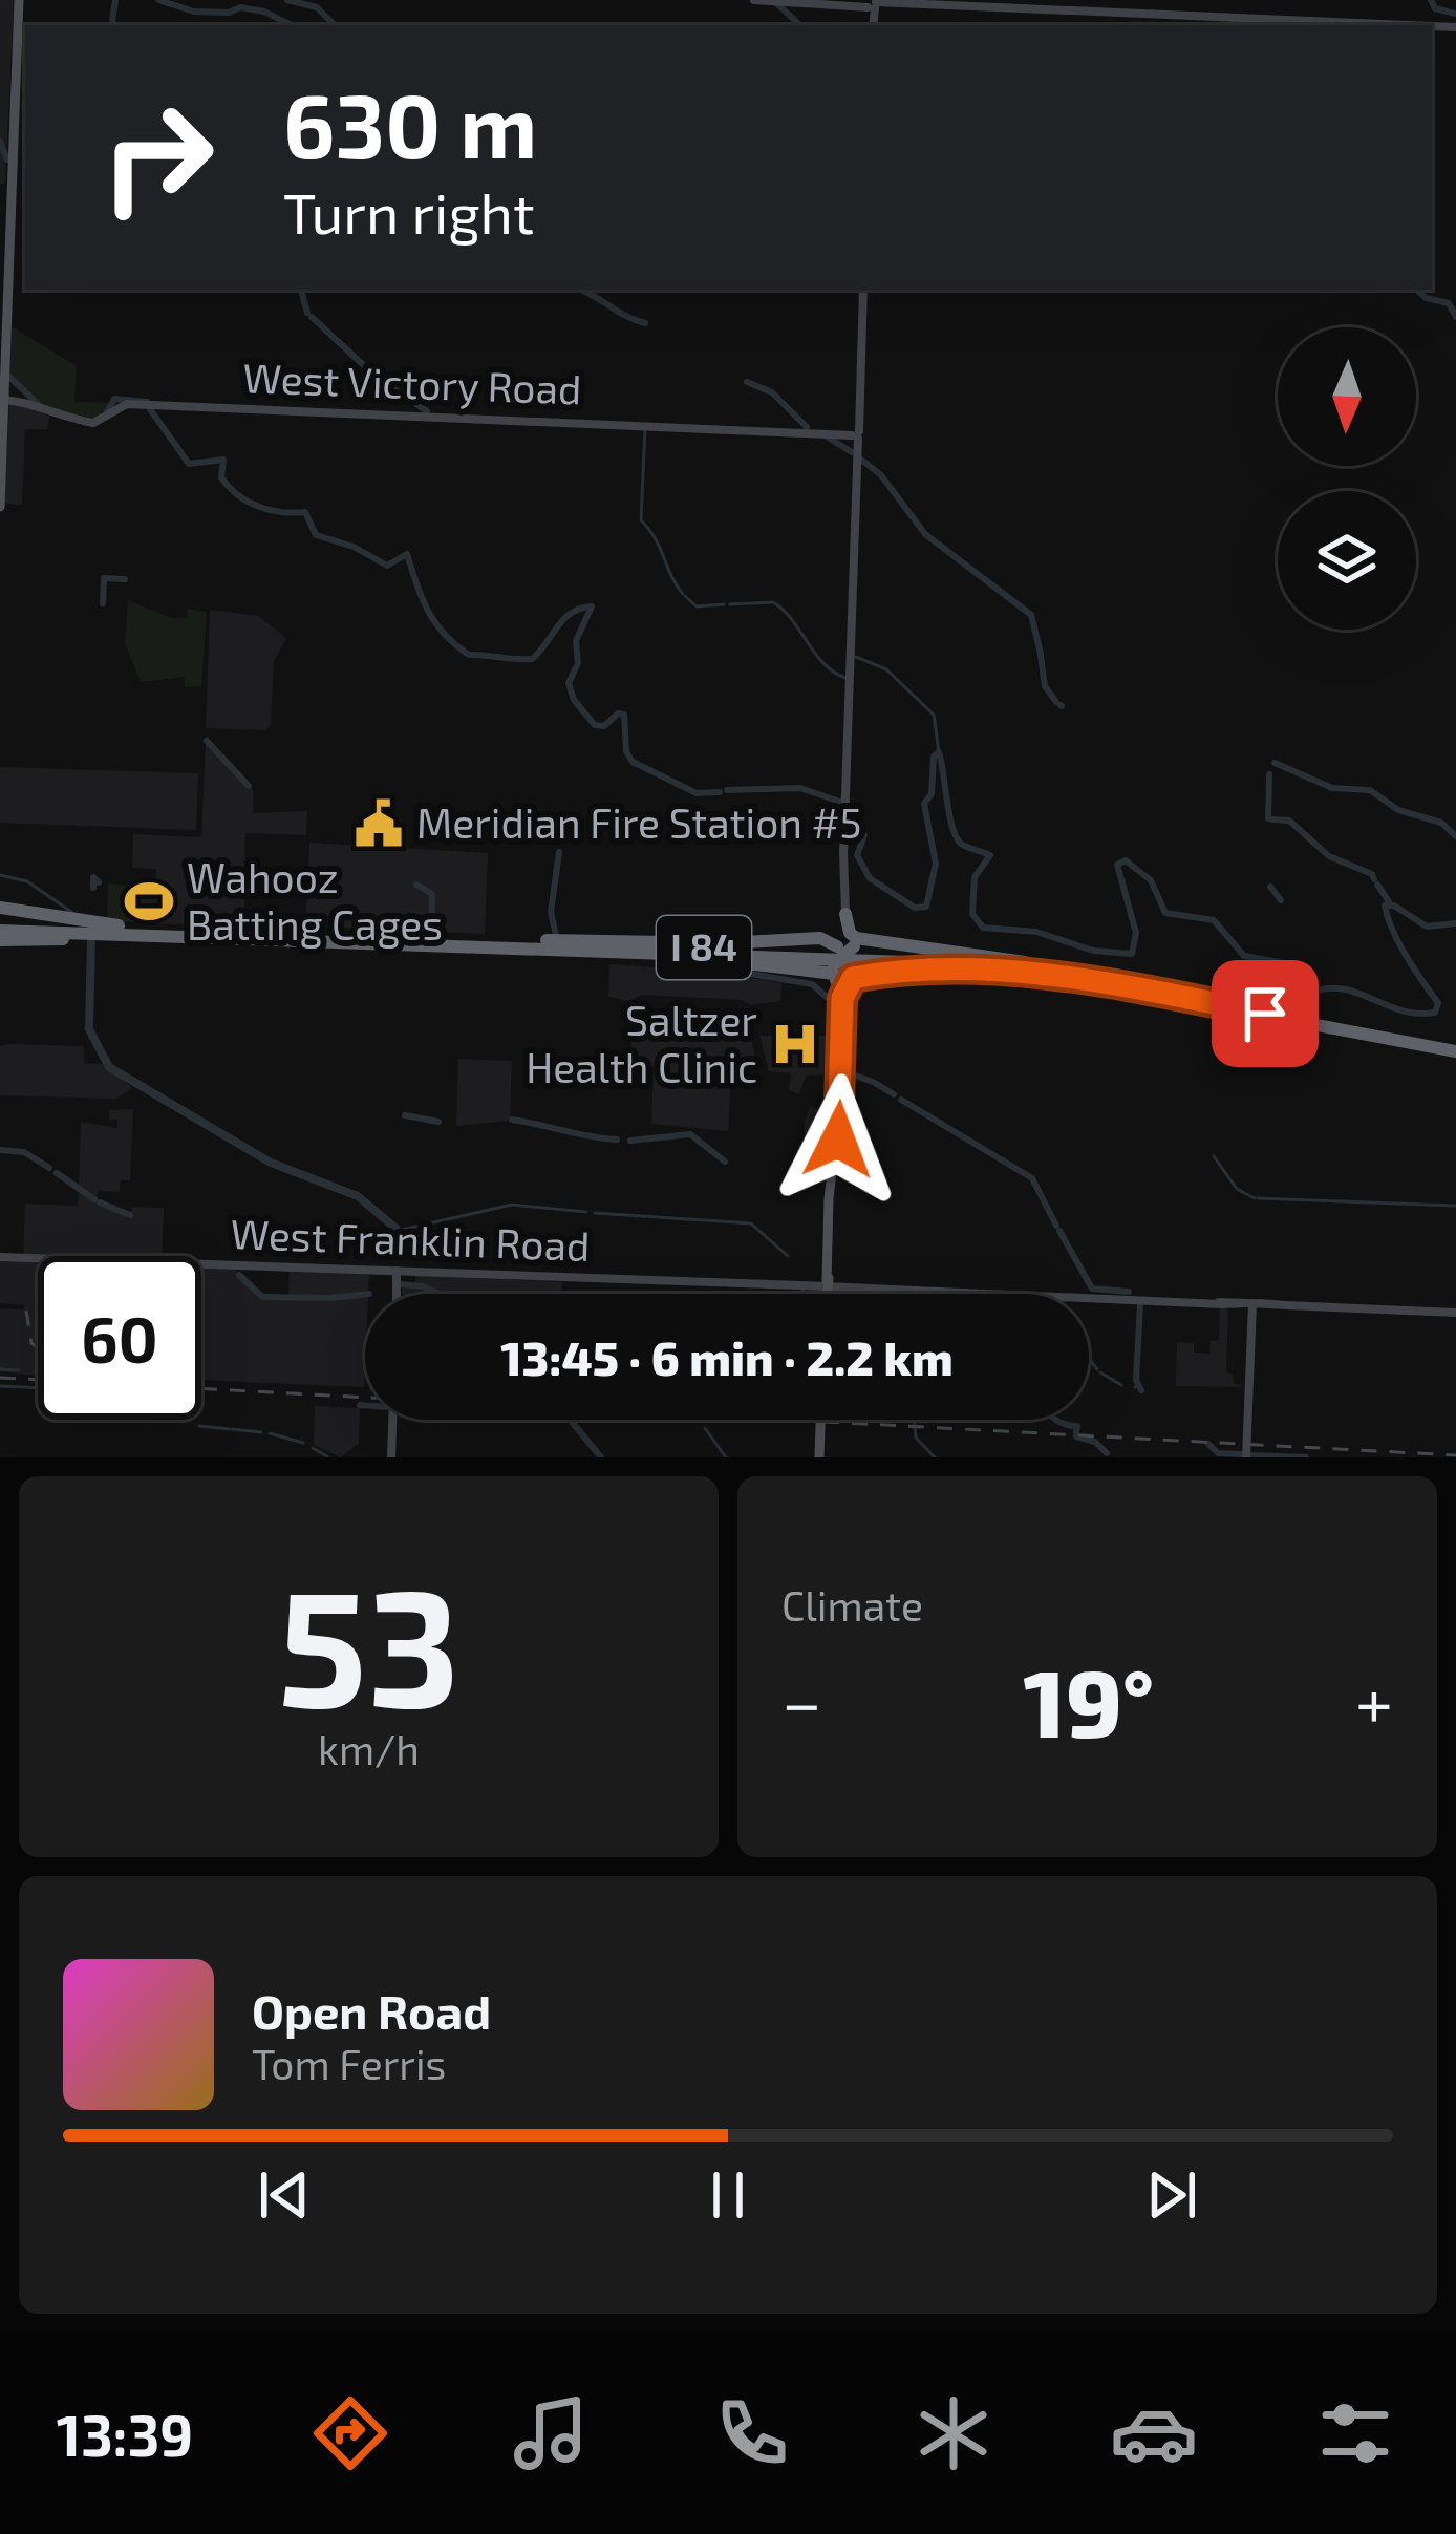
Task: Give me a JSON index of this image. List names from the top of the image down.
{
  "streets": {
    "highway": ["I 84"],
    "main road": ["West Victory Road", "West Franklin Road"]
  },
  "places": {
    "public building": ["Meridian Fire Station #5"],
    "sports": ["Wahooz Batting Cages"],
    "hospital": ["Saltzer Health Clinic"]
  },
  "north": "bottom",
  "page": {
    "turn": ["630 m", "Turn right"],
    "limit": "60",
    "trip": "13:45 · 6 min · 2.2 km",
    "tile": [
      ["53", "km/h"],
      "Climate"
    ],
    "heat": ["−", "19°", "+"],
    "song": ["Open Road", "Tom Ferris"],
    "tabs": "13:39"
  }
}
